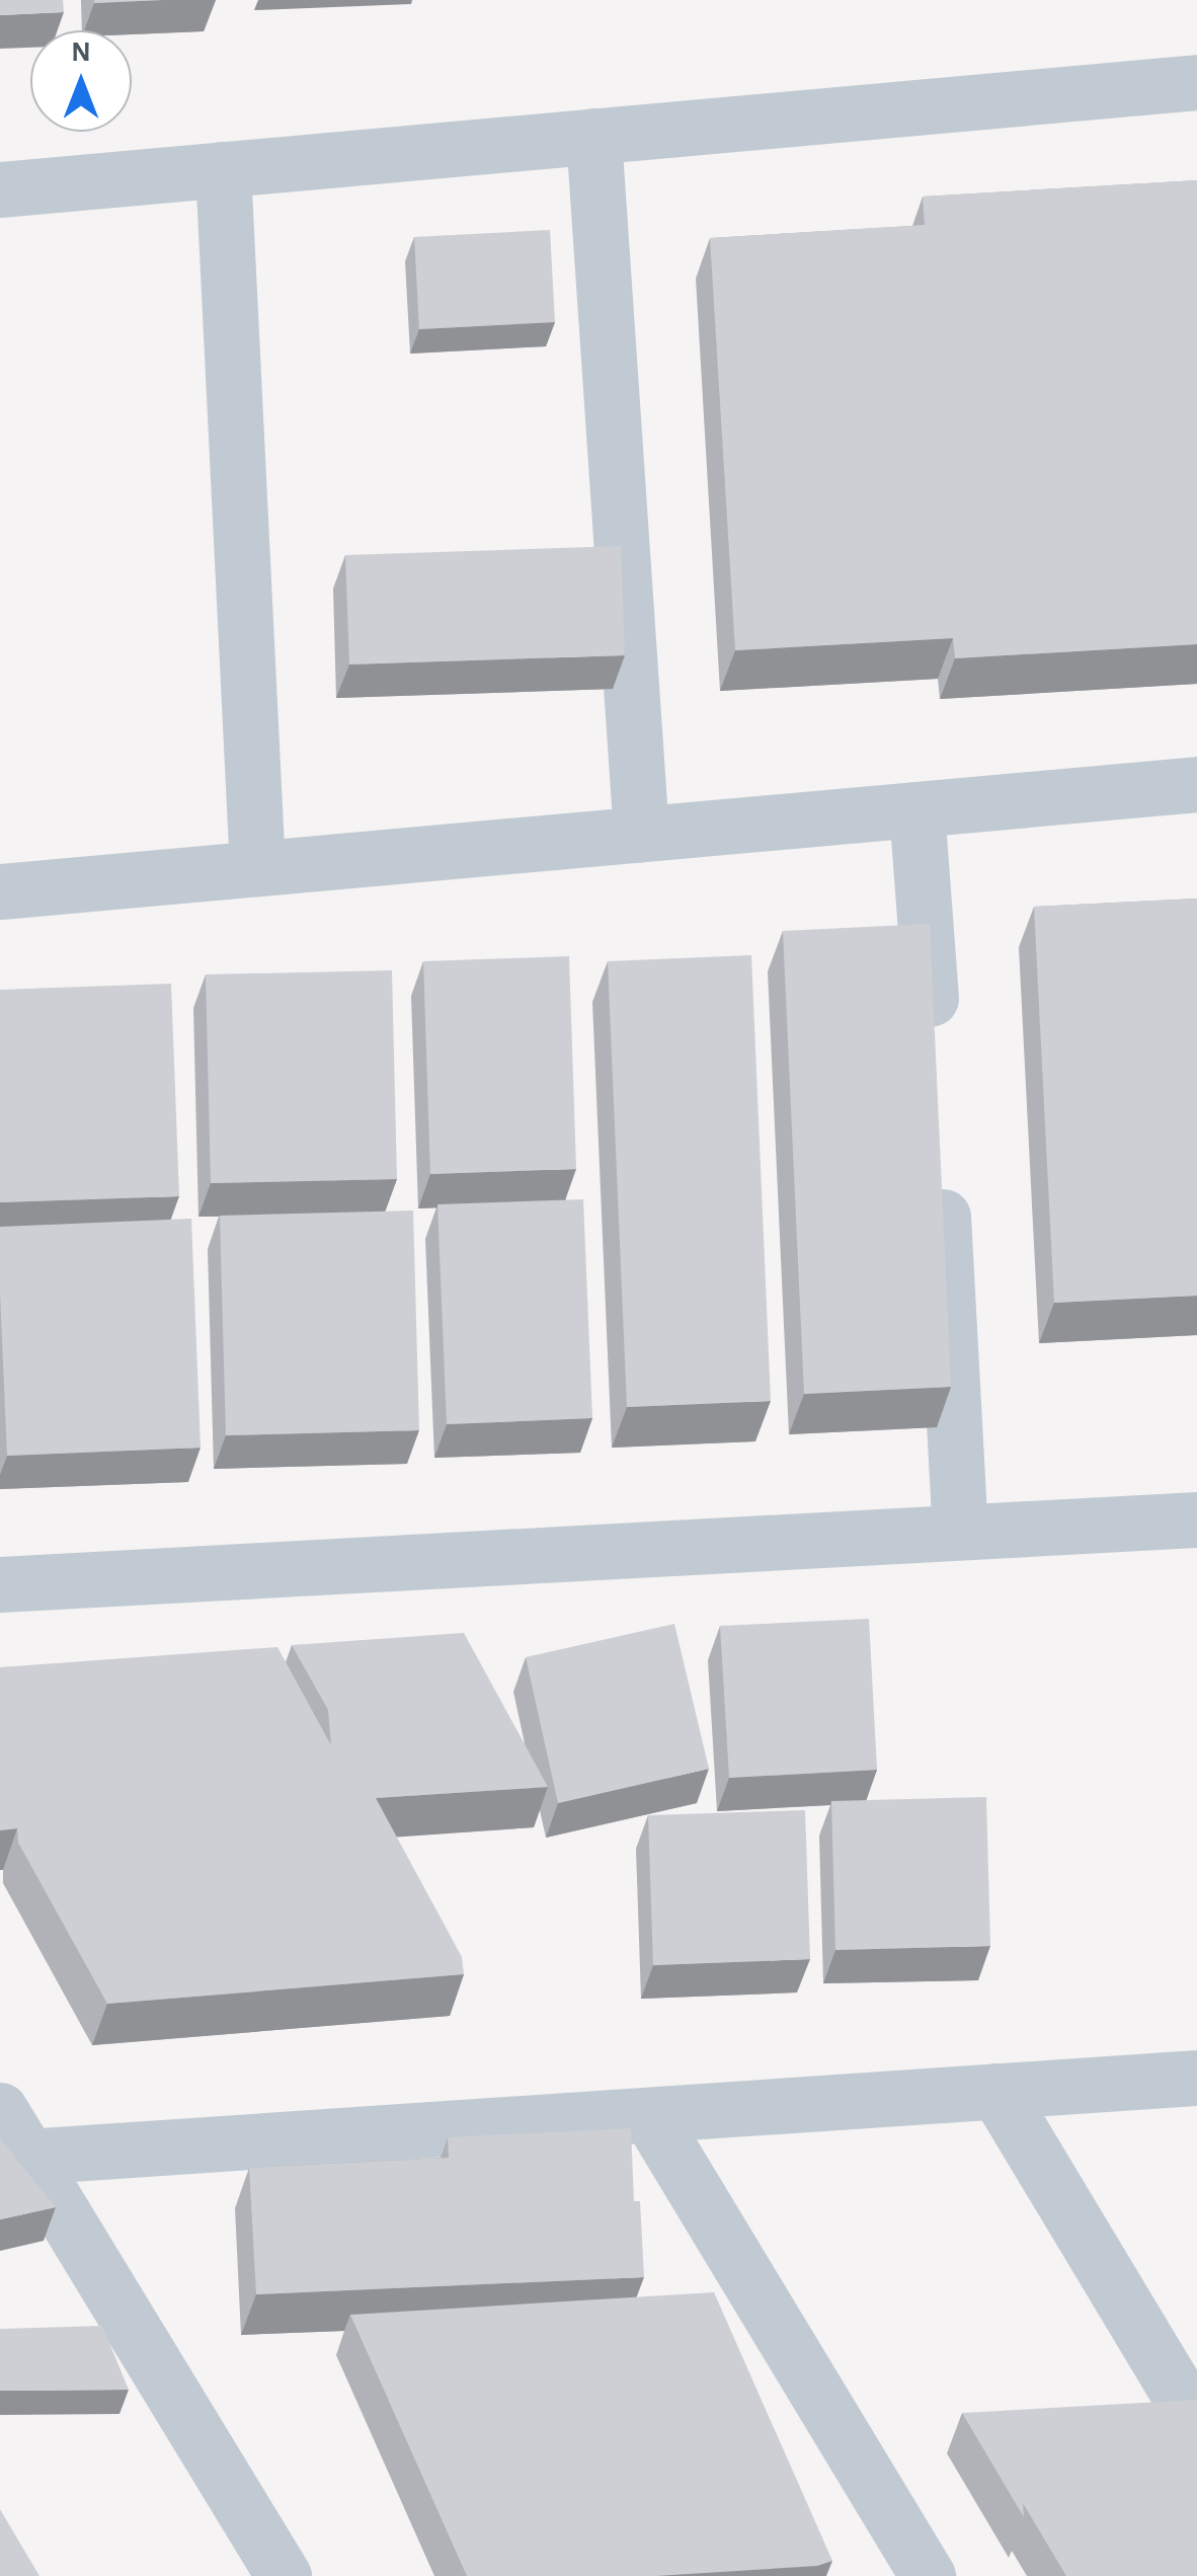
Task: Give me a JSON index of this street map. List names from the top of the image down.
{
  "north": "top"
}
